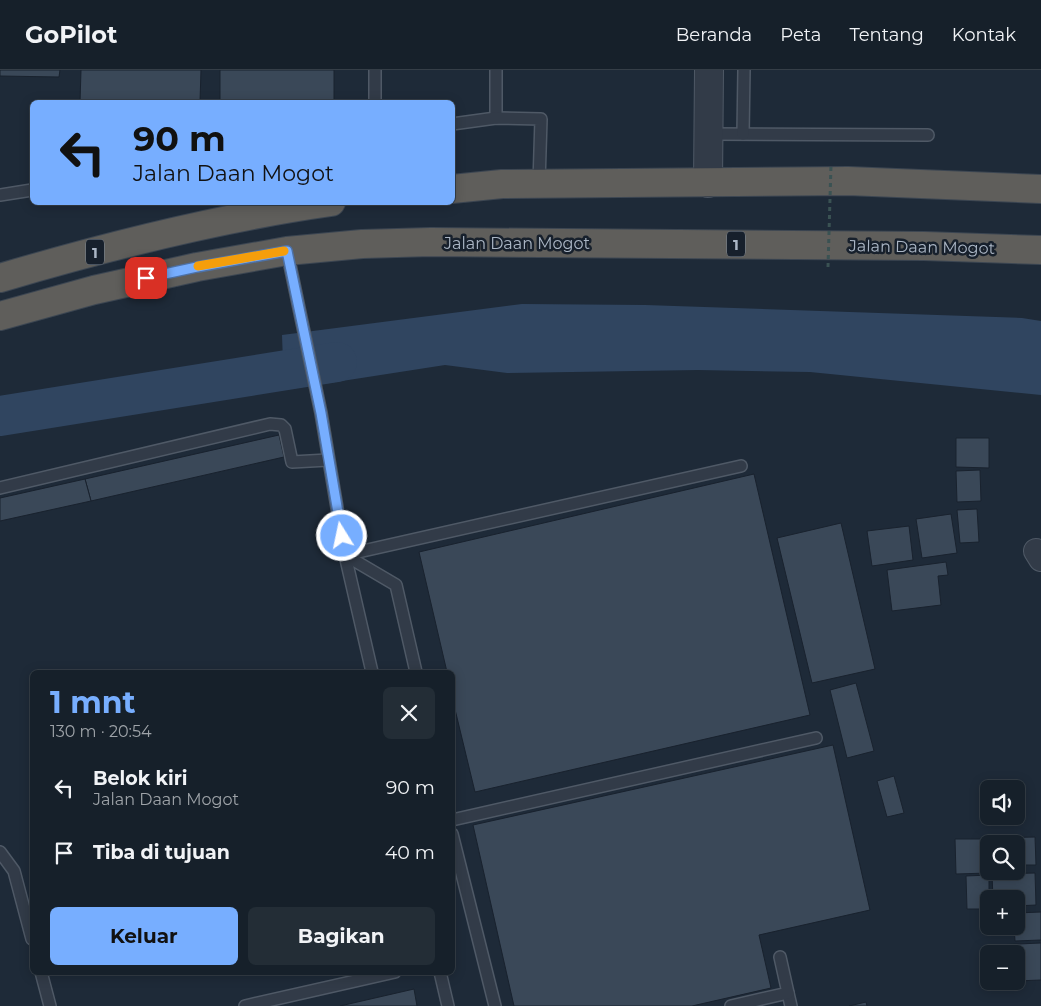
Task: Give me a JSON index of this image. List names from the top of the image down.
{
  "streets": {
    "highway": ["Jalan Daan Mogot", "1"]
  },
  "page": {
    "header": "GoPilot",
    "nav": [
      "Beranda",
      "Peta",
      "Tentang",
      "Kontak"
    ],
    "turn": ["90 m", "Jalan Daan Mogot"],
    "heading": ["1 mnt", "130 m · 20:54"],
    "list": [
      {
        "name": "Belok kiri",
        "note": "Jalan Daan Mogot",
        "value": "90 m"
      },
      {
        "name": "Tiba di tujuan",
        "value": "40 m"
      }
    ],
    "map_buttons": ["+", "−"],
    "buttons": ["Keluar", "Bagikan"]
  }
}
